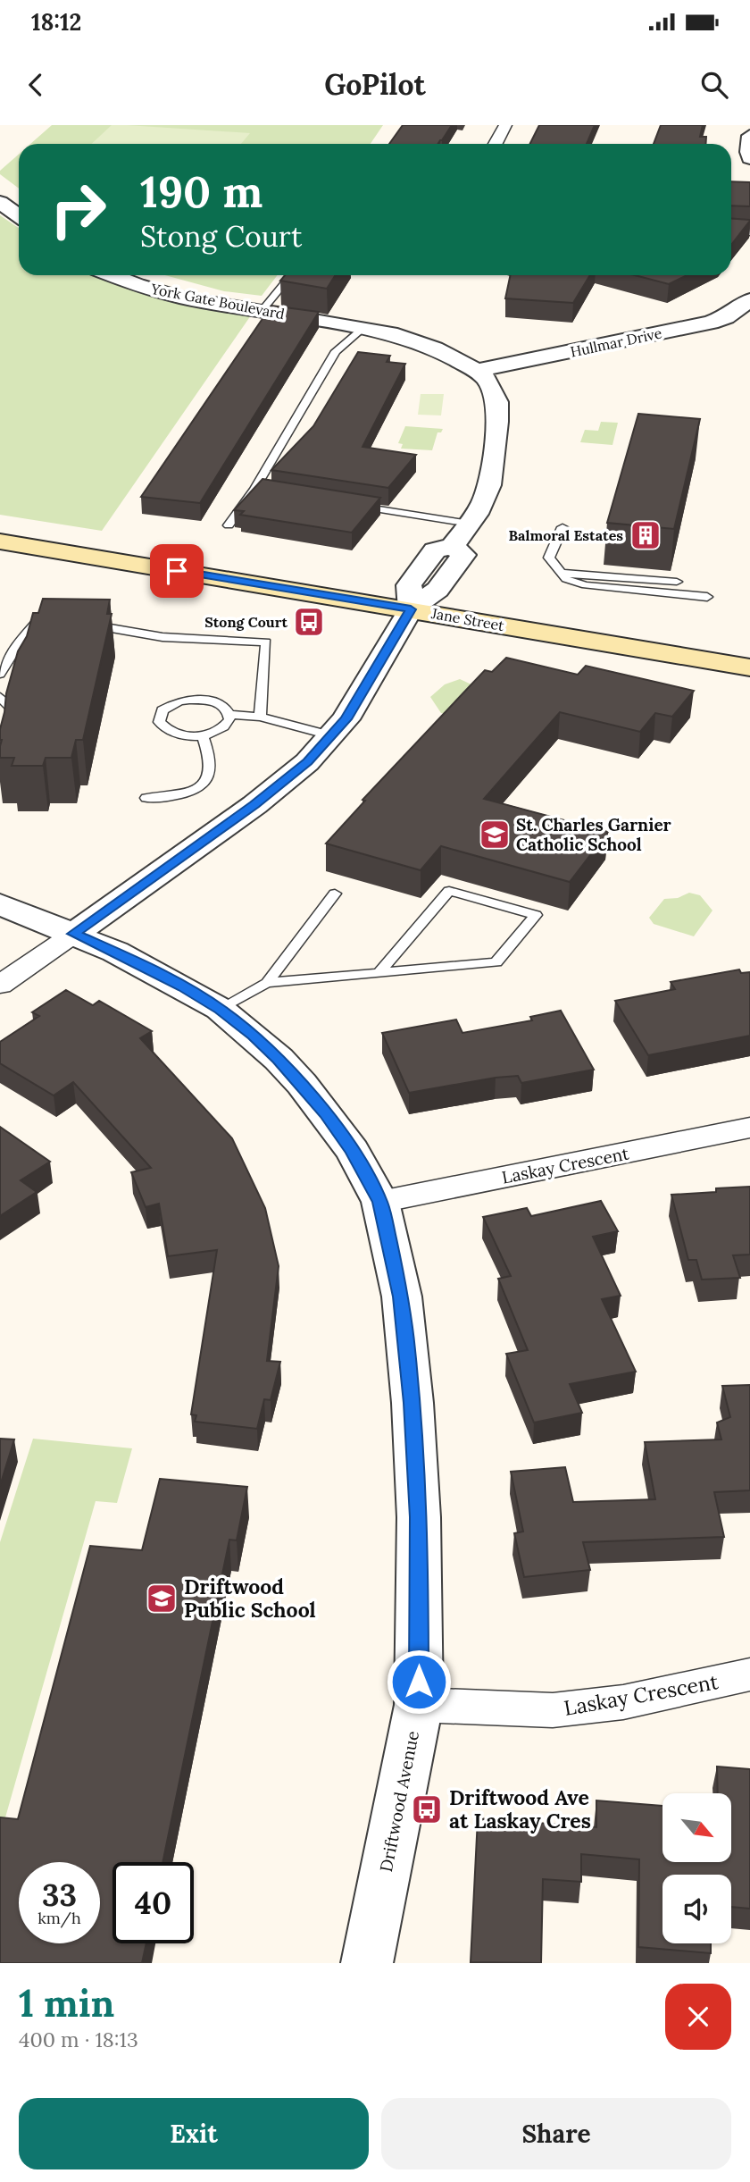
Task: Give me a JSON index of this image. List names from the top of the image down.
{
  "streets": {
    "main road": ["Jane Street"],
    "street": [
      "York Gate Boulevard",
      "Hullmar Drive",
      "Laskay Crescent",
      "Driftwood Avenue"
    ]
  },
  "crossings": [
    ["York Gate Boulevard", "Hullmar Drive"],
    ["York Gate Boulevard", "Jane Street"],
    ["Laskay Crescent", "Driftwood Avenue"]
  ],
  "places": {
    "building": ["Balmoral Estates"],
    "bus stop": ["Stong Court", "Driftwood Ave at Laskay Cres"],
    "school or university": ["St. Charles Garnier Catholic School", "Driftwood Public School"]
  },
  "north": "bottom right",
  "page": {
    "status": "18:12",
    "header": "GoPilot",
    "turn": ["190 m", "Stong Court"],
    "speed": "33 km/h",
    "limit": "40",
    "heading": ["1 min", "400 m · 18:13"],
    "buttons": ["Exit", "Share"]
  }
}
